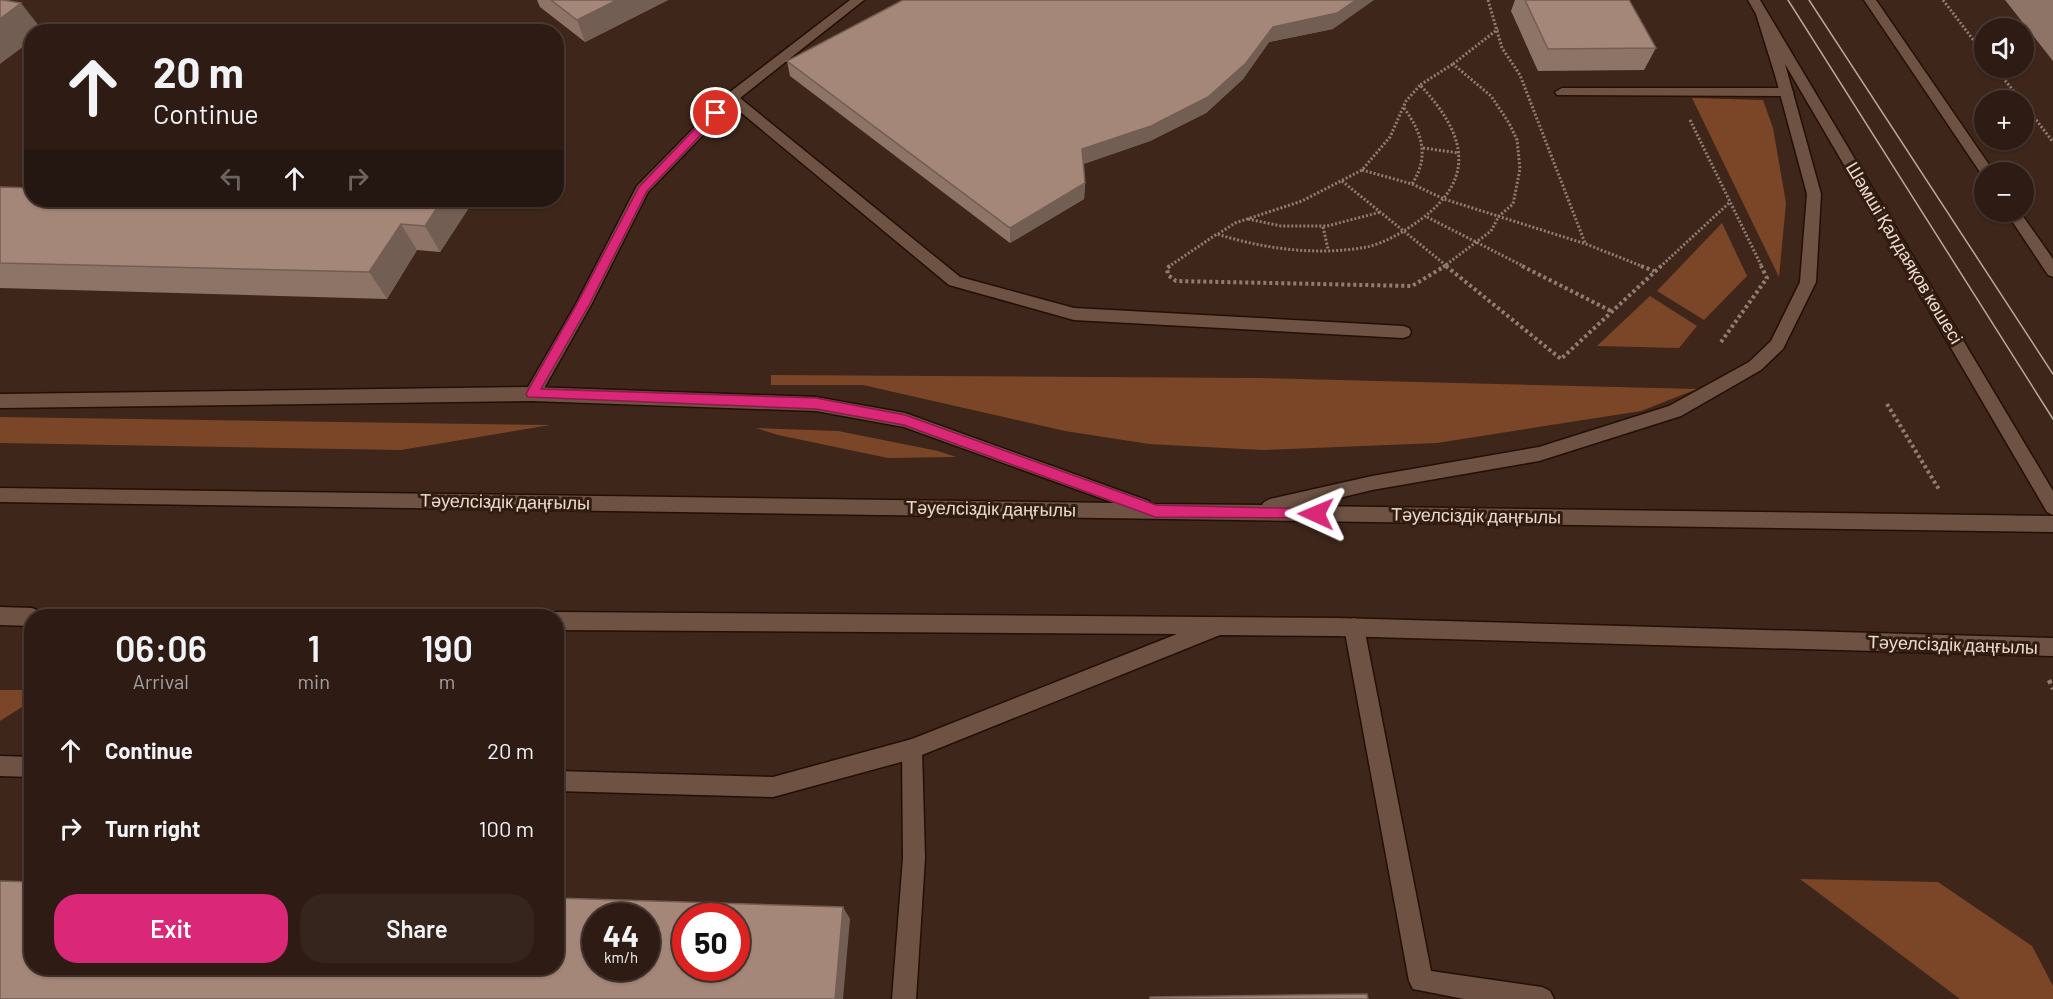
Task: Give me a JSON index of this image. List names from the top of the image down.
{
  "streets": {
    "main road": ["Шәмші Қалдаяқов көшесі", "Тәуелсіздік даңғылы"]
  },
  "page": {
    "map_buttons": ["+", "−"],
    "turn": ["20 m", "Continue"],
    "eta": [
      "06:06",
      "Arrival",
      "1",
      "min",
      "190",
      "m"
    ],
    "list": [
      {
        "name": "Continue",
        "value": "20 m"
      },
      {
        "name": "Turn right",
        "value": "100 m"
      }
    ],
    "buttons": ["Exit", "Share"],
    "speed": "44 km/h",
    "limit": "50"
  }
}
